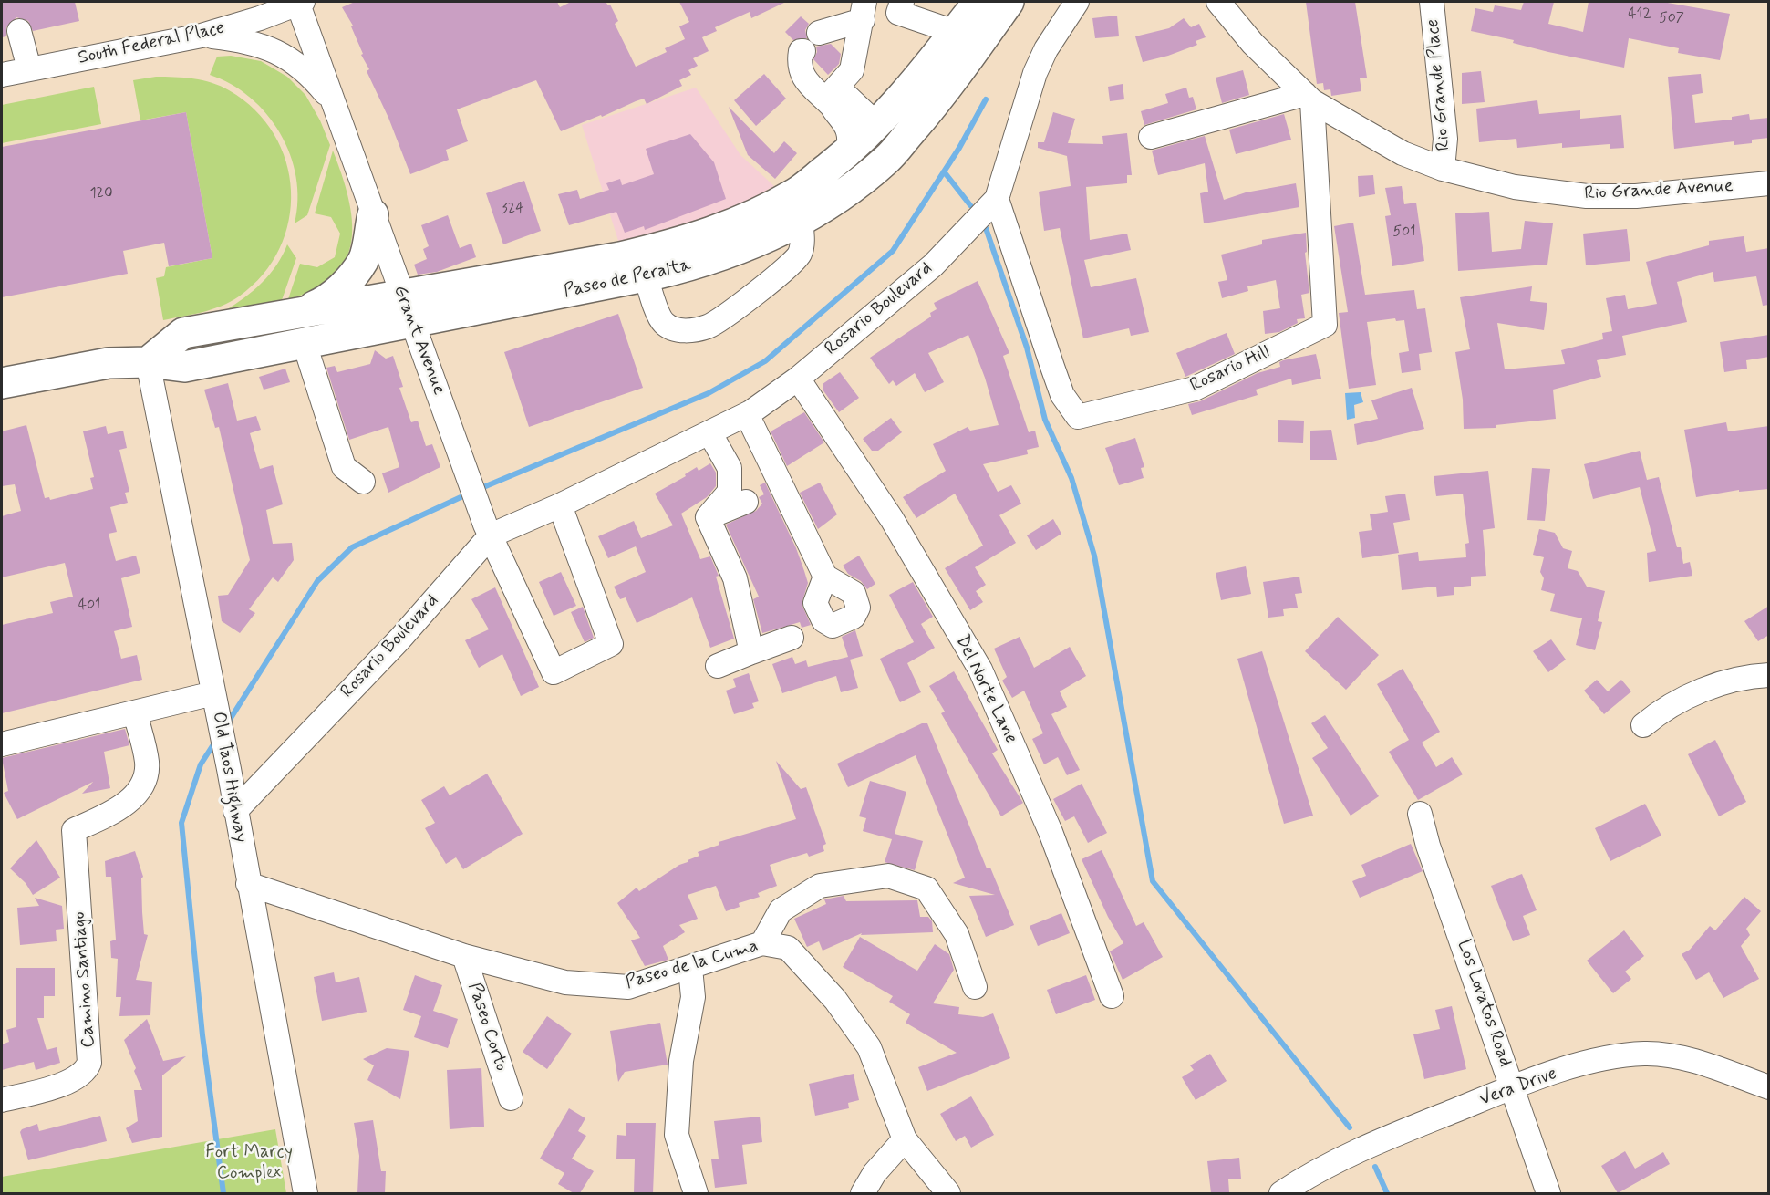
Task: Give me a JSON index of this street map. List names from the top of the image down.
{
  "streets": {
    "main road": ["Paseo de Peralta"],
    "street": [
      "South Federal Place",
      "Rio Grande Place",
      "Rio Grande Avenue",
      "Rosario Boulevard",
      "Grant Avenue",
      "Rosario Hill",
      "Del Norte Lane",
      "Old Taos Highway",
      "Paseo de la Cuma",
      "Camino Santiago",
      "Los Lovatos Road",
      "Paseo Corto",
      "Vera Drive"
    ]
  },
  "crossings": [
    ["South Federal Place", "Grant Avenue"],
    ["Rio Grande Place", "Rio Grande Avenue"],
    ["Rio Grande Avenue", "Rosario Hill"],
    ["Paseo de Peralta", "Grant Avenue"],
    ["Paseo de Peralta", "Old Taos Highway"],
    ["Rosario Boulevard", "Grant Avenue"],
    ["Rosario Boulevard", "Rosario Hill"],
    ["Rosario Boulevard", "Del Norte Lane"],
    ["Rosario Boulevard", "Old Taos Highway"],
    ["Old Taos Highway", "Paseo de la Cuma"],
    ["Paseo de la Cuma", "Paseo Corto"],
    ["Los Lovatos Road", "Vera Drive"]
  ],
  "parks": ["Fort Marcy Complex"],
  "house_numbers": [
    "412",
    "507",
    "120",
    "324",
    "501",
    "401"
  ]
}
